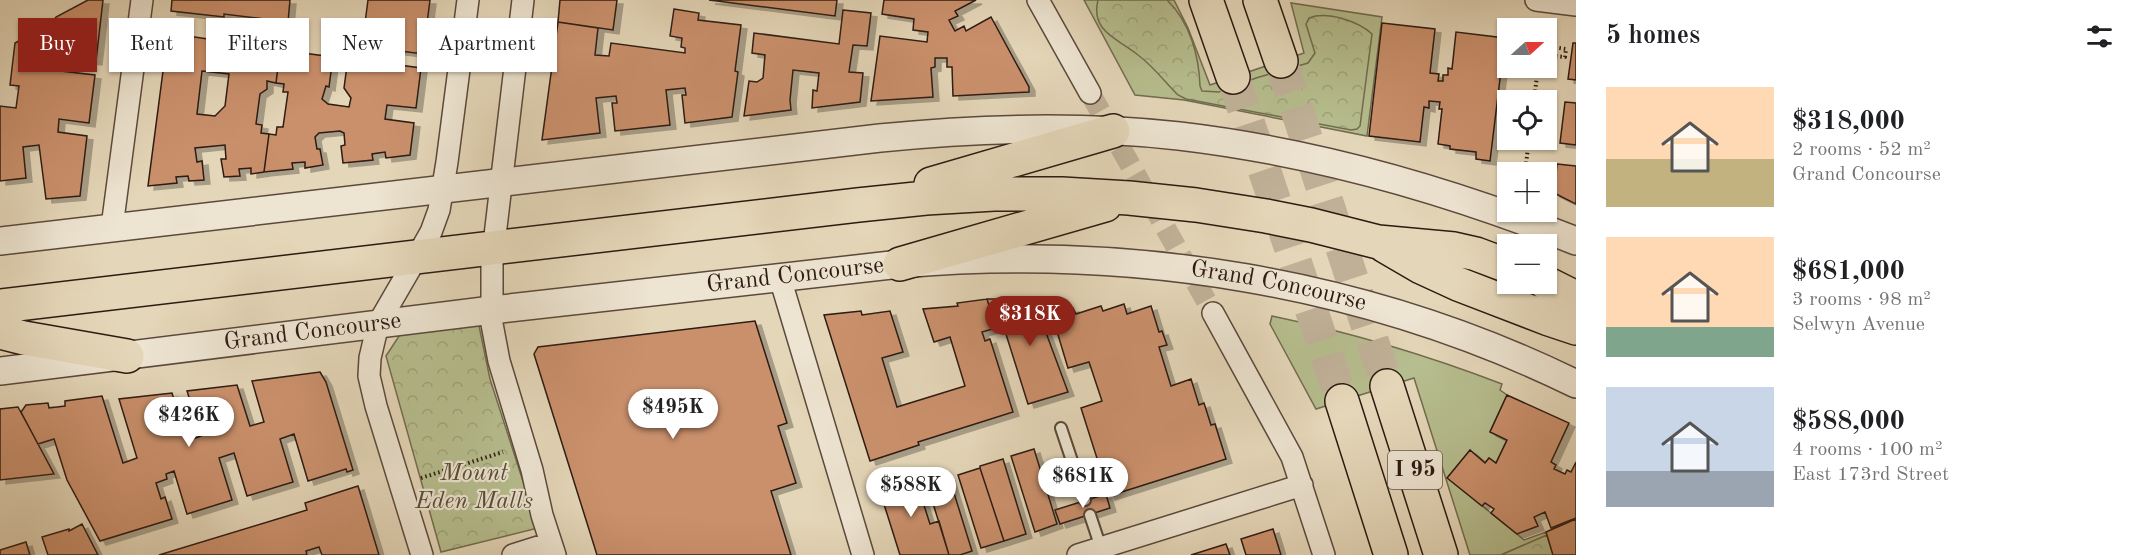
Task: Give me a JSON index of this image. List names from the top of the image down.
{
  "streets": {
    "main road": ["I 95"],
    "street": ["Grand Concourse"]
  },
  "parks": ["Mount Eden Malls"],
  "north": "right",
  "page": {
    "heading": "5 homes",
    "map_buttons": ["+", "−"],
    "chip": [
      "Buy",
      "Rent",
      "Filters",
      "New",
      "Apartment"
    ],
    "list": [
      {
        "name": "$318,000",
        "note": "2 rooms · 52 m² · Grand Concourse"
      },
      {
        "name": "$681,000",
        "note": "3 rooms · 98 m² · Selwyn Avenue"
      },
      {
        "name": "$588,000",
        "note": "4 rooms · 100 m² · East 173rd Street"
      }
    ],
    "price": [
      "$318K",
      "$495K",
      "$426K",
      "$681K",
      "$588K"
    ]
  }
}
